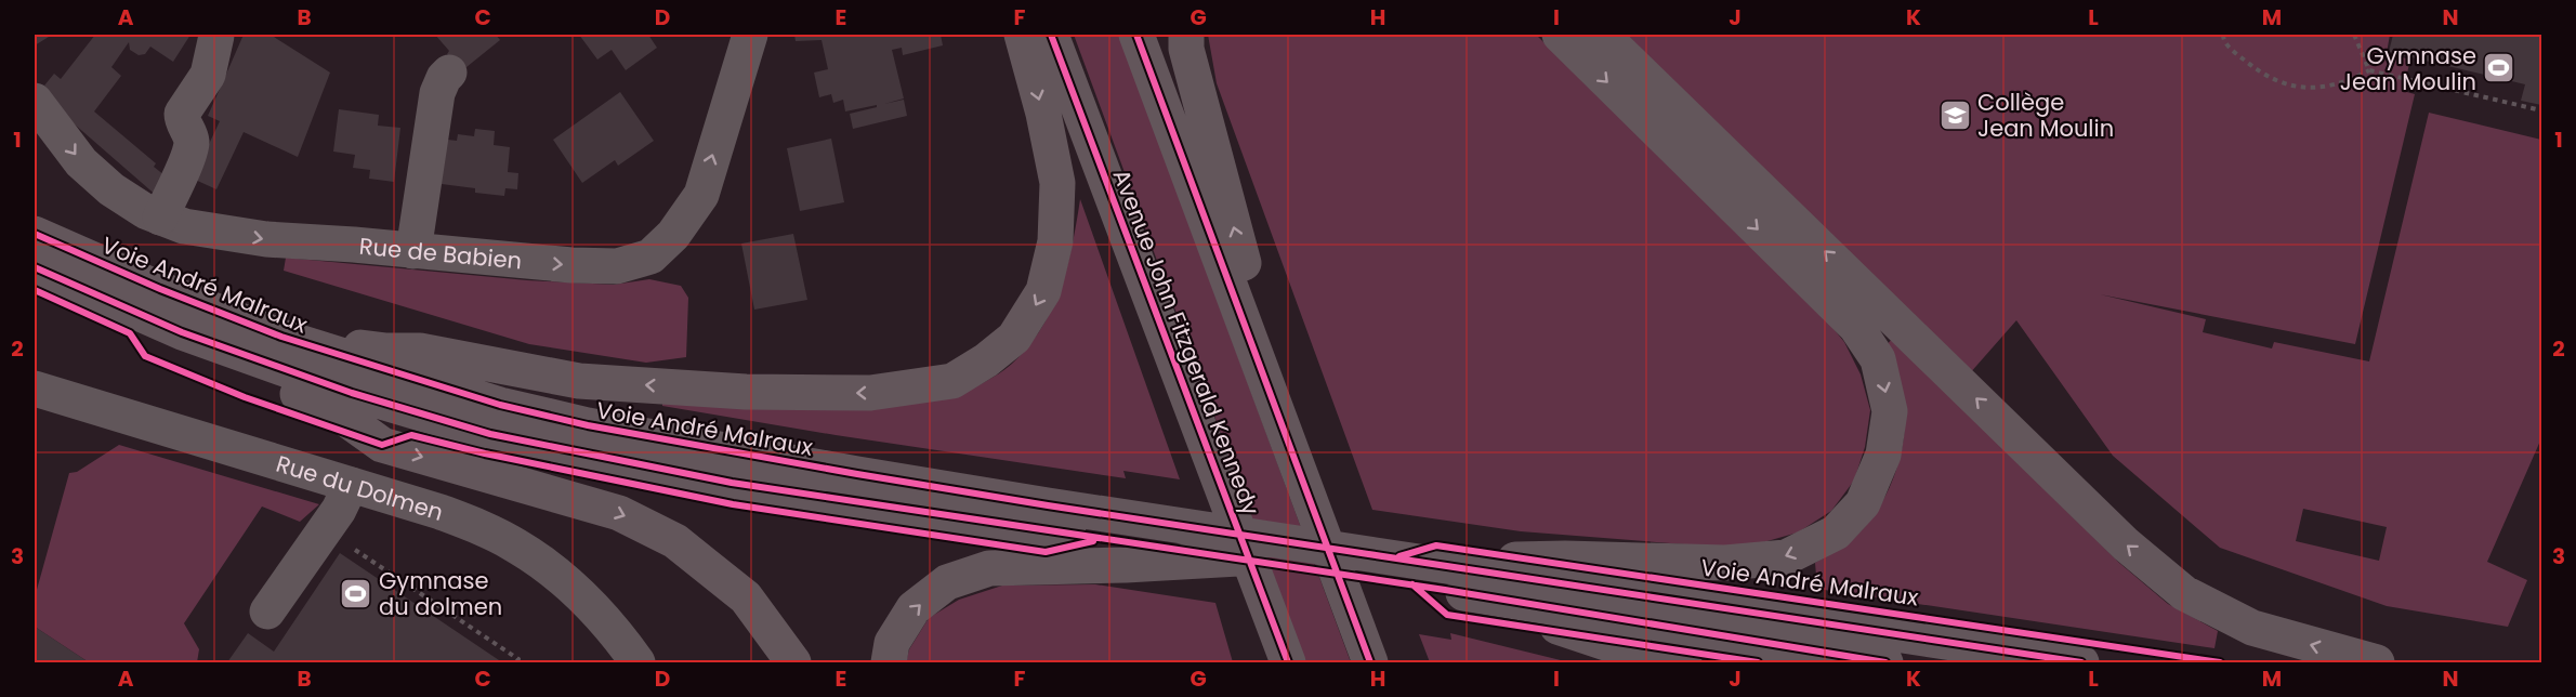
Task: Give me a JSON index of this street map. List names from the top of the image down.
{
  "streets": {
    "main road": ["Voie André Malraux", "Avenue John Fitzgerald Kennedy"],
    "street": ["Rue de Babien", "Rue du Dolmen"]
  },
  "places": {
    "sports": ["Gymnase Jean Moulin", "Gymnase du dolmen"],
    "school or university": ["Collège Jean Moulin"]
  },
  "grid": {
    "columns": [
      "A",
      "B",
      "C",
      "D",
      "E",
      "F",
      "G",
      "H",
      "I",
      "J",
      "K",
      "L",
      "M",
      "N"
    ],
    "rows": ["1", "2", "3"]
  }
}
